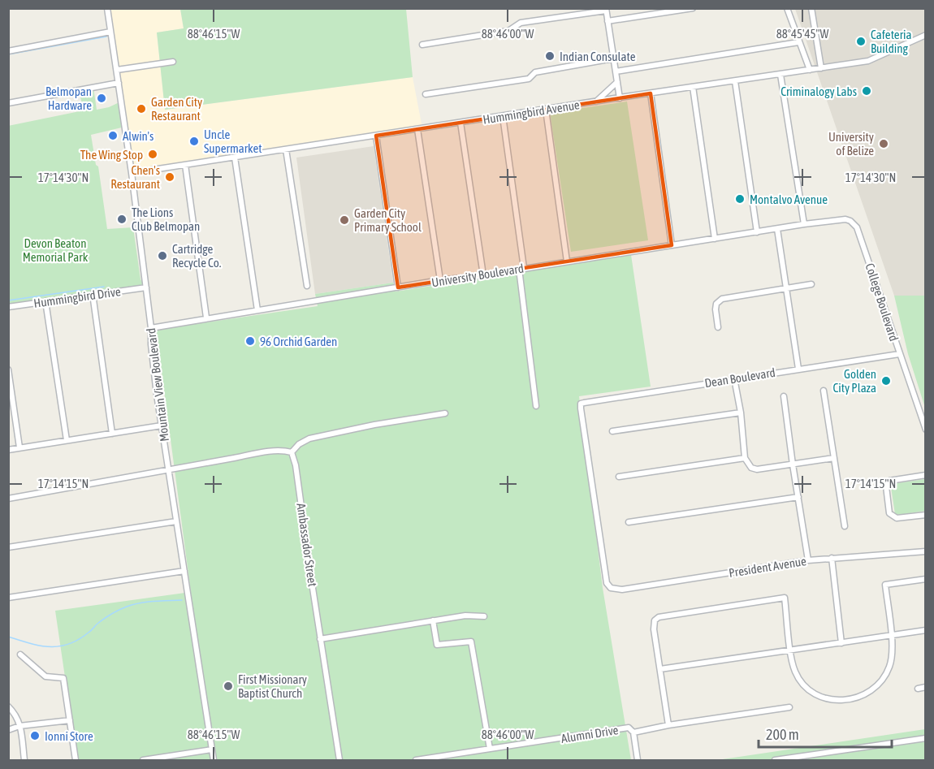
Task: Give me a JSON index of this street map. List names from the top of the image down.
{
  "streets": {
    "street": [
      "Hummingbird Avenue",
      "University Boulevard",
      "Hummingbird Drive",
      "College Boulevard",
      "Dean Boulevard",
      "Mountain View Boulevard",
      "Ambassador Street",
      "President Avenue",
      "Alumni Drive"
    ]
  },
  "crossings": [
    ["Hummingbird Avenue", "Mountain View Boulevard"],
    ["University Boulevard", "College Boulevard"],
    ["University Boulevard", "Mountain View Boulevard"],
    ["Hummingbird Drive", "Mountain View Boulevard"],
    ["College Boulevard", "Dean Boulevard"],
    ["Dean Boulevard", "President Avenue"]
  ],
  "parks": ["Devon Beaton Memorial Park"],
  "places": [
    "Cafeteria Building",
    "Indian Consulate",
    "Criminalogy Labs",
    "Belmopan Hardware",
    "Garden City Restaurant",
    "Alwin's",
    "Uncle Supermarket",
    "University of Belize",
    "The Wing Stop",
    "Chen's Restaurant",
    "Montalvo Avenue",
    "The Lions Club Belmopan",
    "Garden City Primary School",
    "Cartridge Recycle Co.",
    "96 Orchid Garden",
    "Golden City Plaza",
    "First Missionary Baptist Church",
    "Ionni Store"
  ],
  "scale_bar": "200 m",
  "coordinates": [
    "88°46'15\"W",
    "88°46'00\"W",
    "88°45'45\"W",
    "17°14'30\"N",
    "17°14'15\"N"
  ]
}
